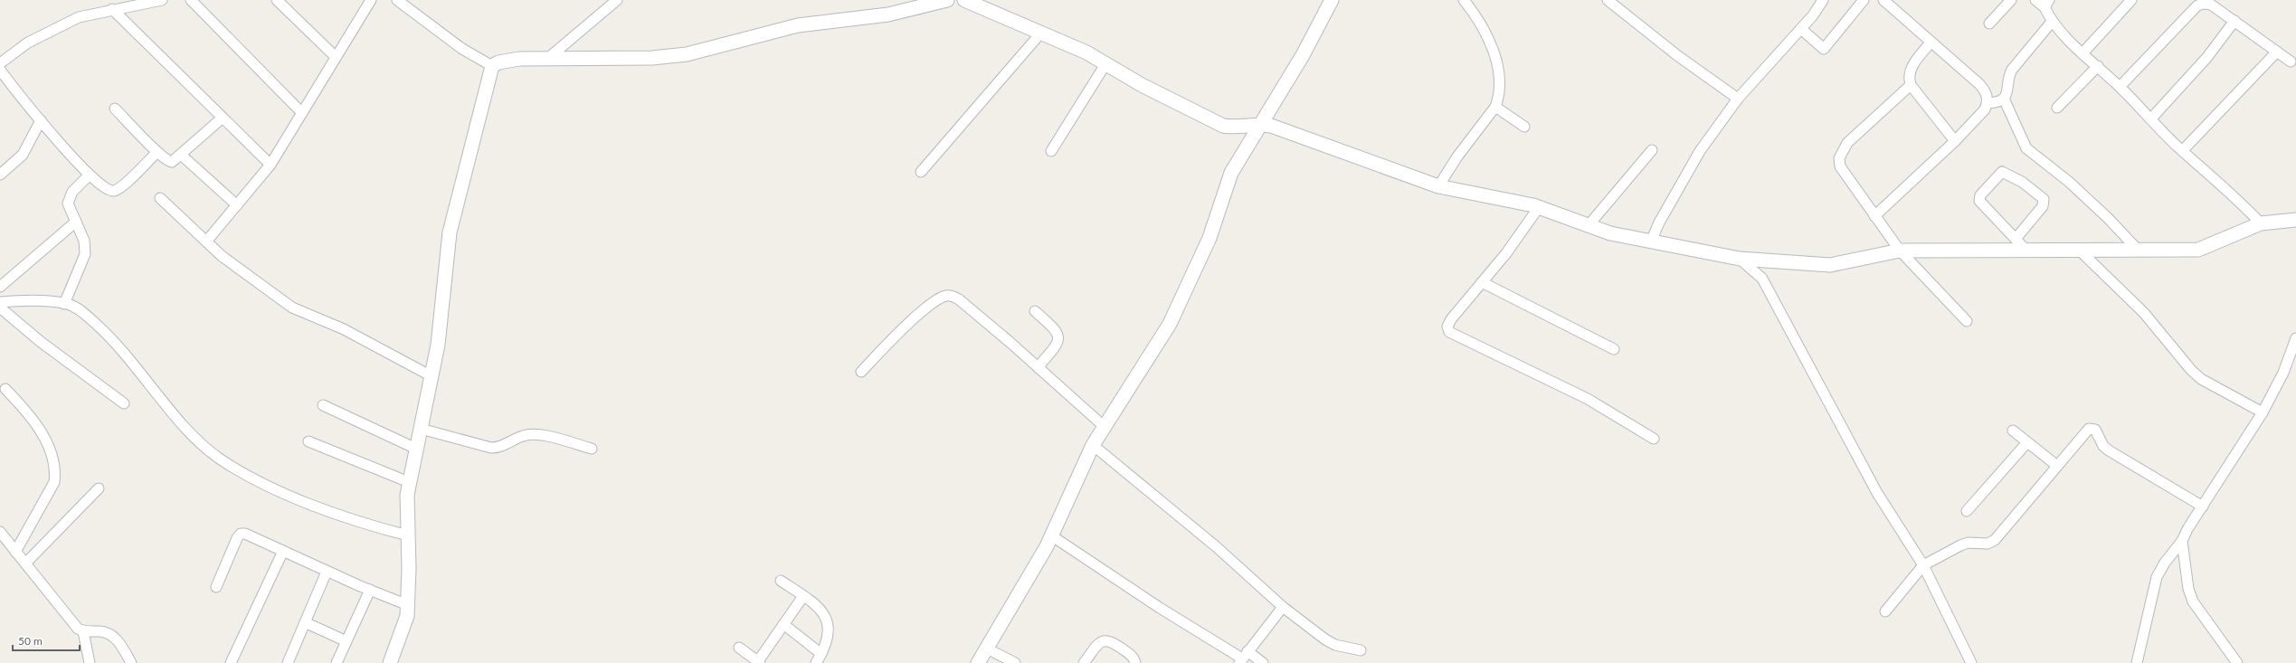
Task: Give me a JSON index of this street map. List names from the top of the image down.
{
  "scale_bar": "50 m"
}
